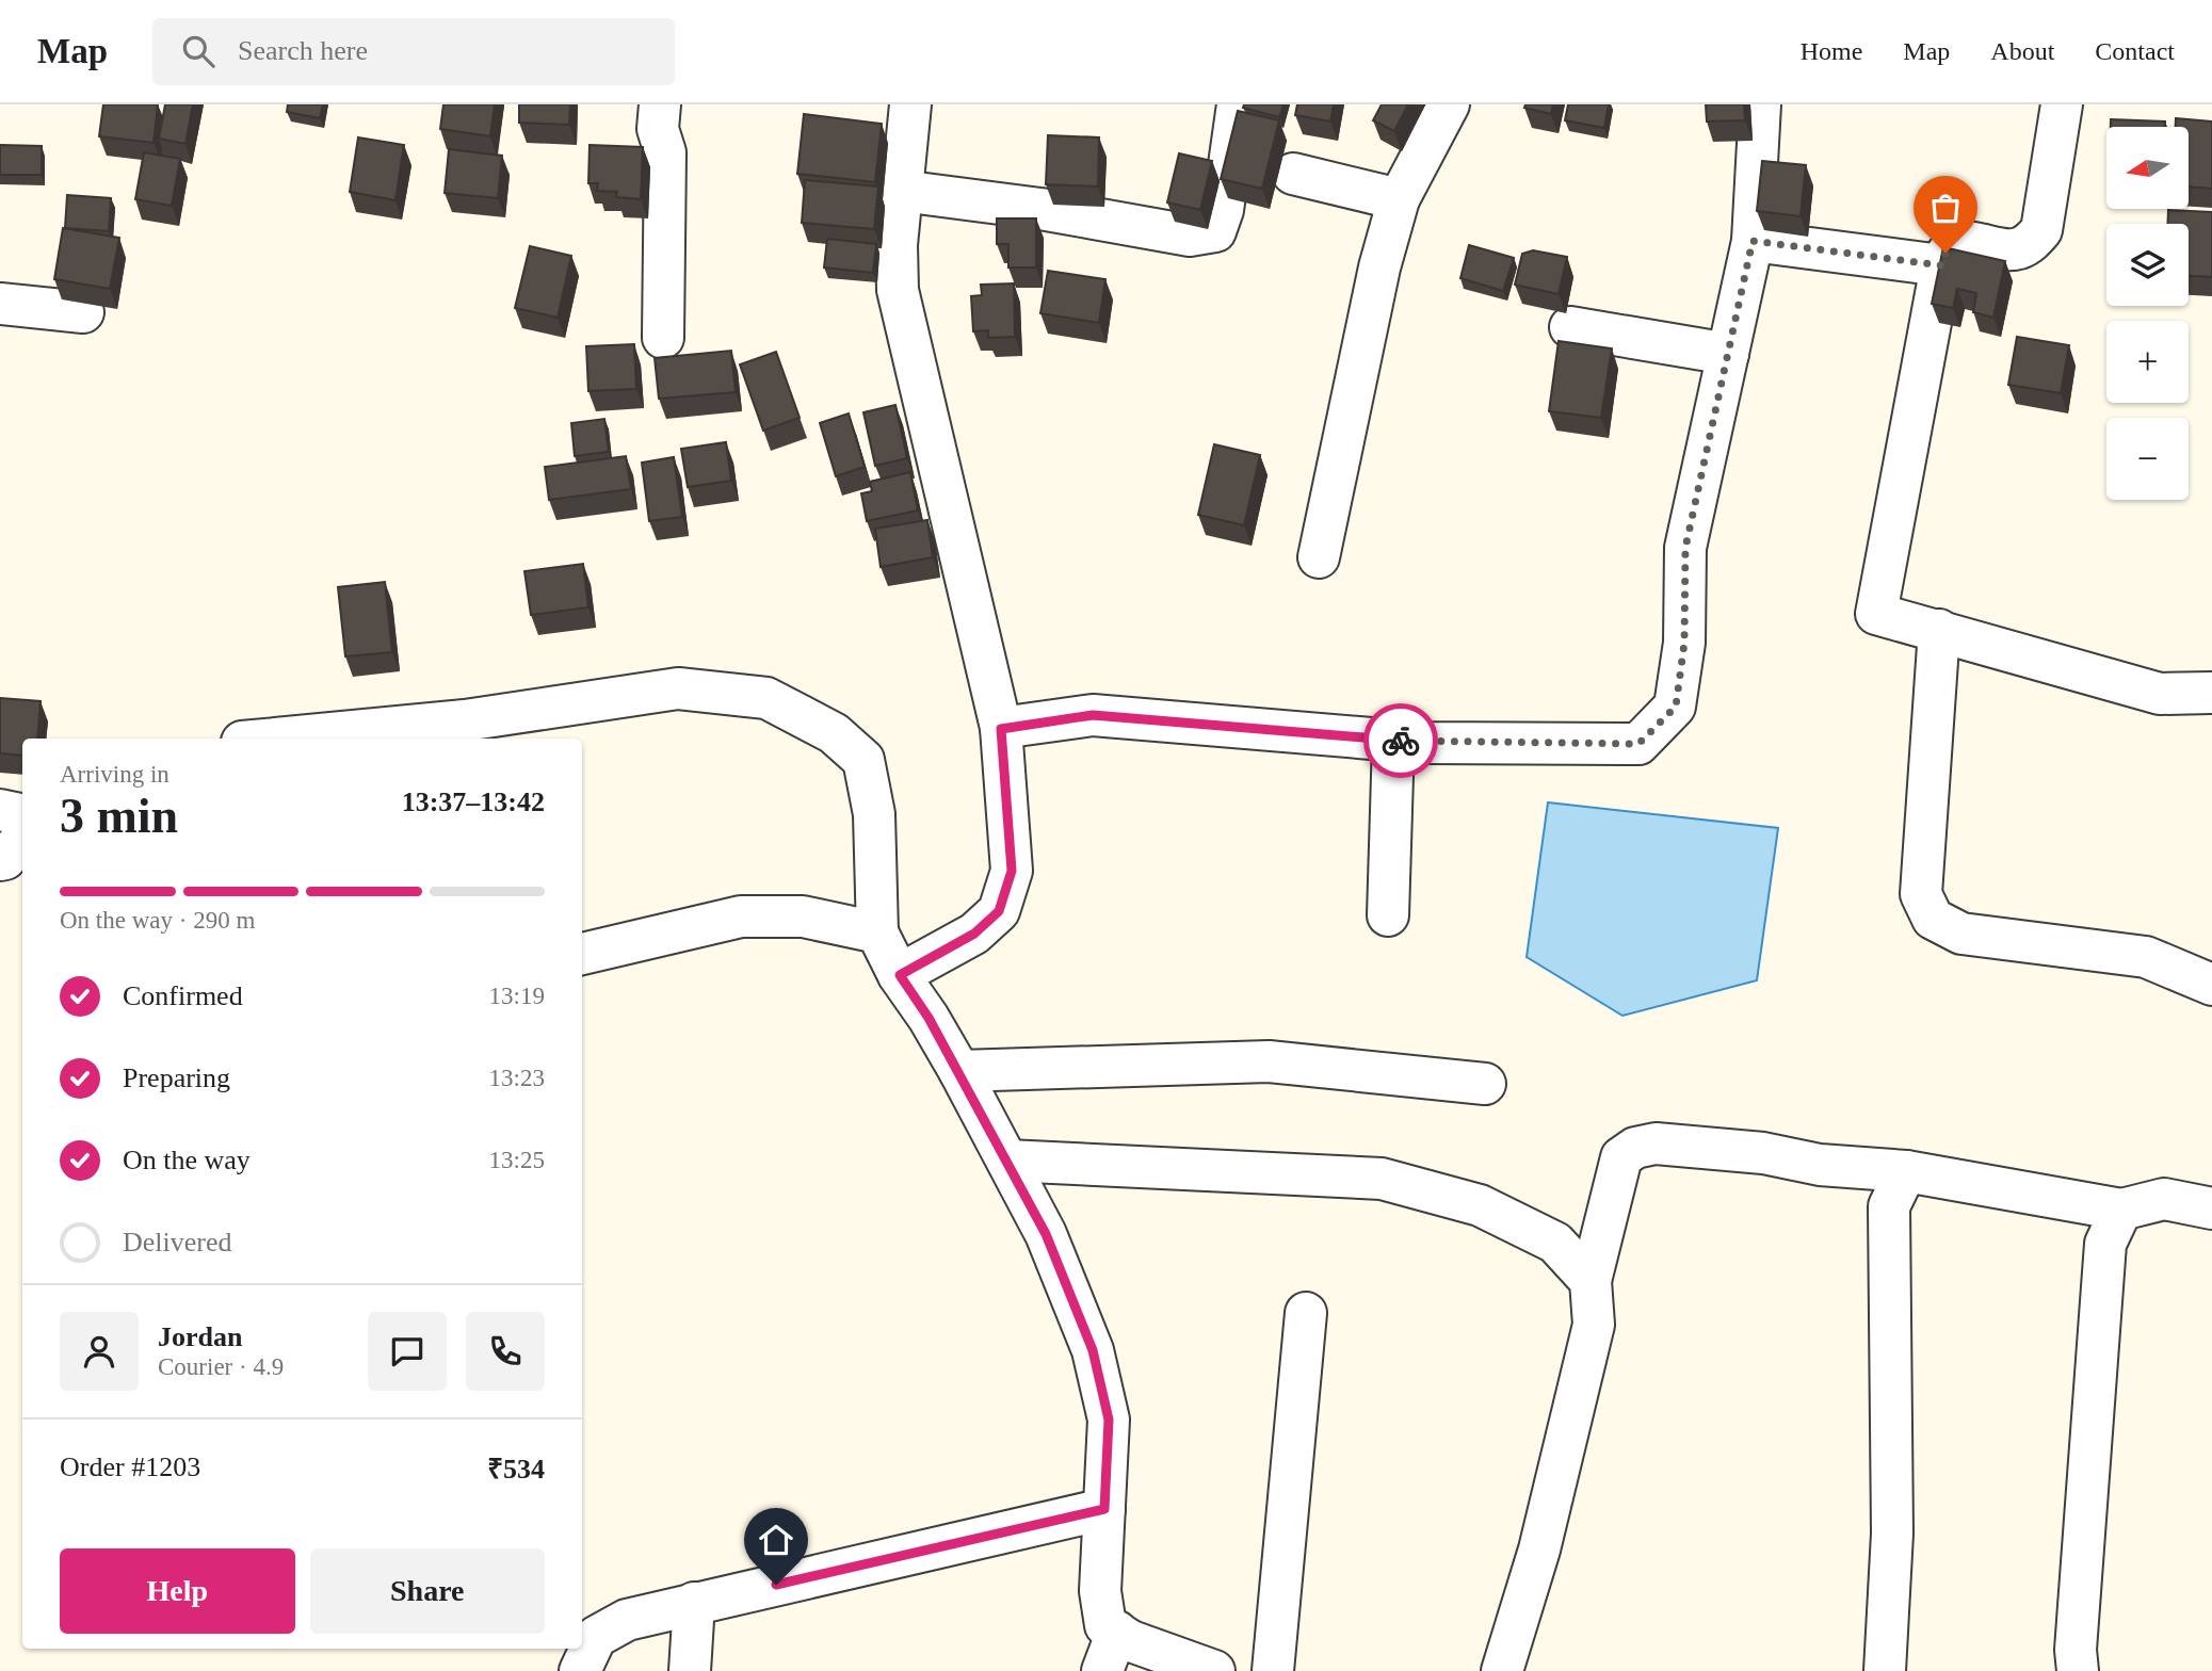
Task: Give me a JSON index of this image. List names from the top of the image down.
{
  "north": "left",
  "page": {
    "header": "Map",
    "search": "Search here",
    "nav": [
      "Home",
      "Map",
      "About",
      "Contact"
    ],
    "map_buttons": ["+", "−"],
    "heading": ["3 min", "Arriving in", "13:37–13:42"],
    "panel": [
      "Jordan",
      "Courier · 4.9",
      "Order #1203",
      "₹534"
    ],
    "bar": "On the way · 290 m",
    "list": [
      ["Confirmed", "13:19"],
      ["Preparing", "13:23"],
      ["On the way", "13:25"],
      "Delivered"
    ],
    "buttons": ["Help", "Share"]
  }
}
